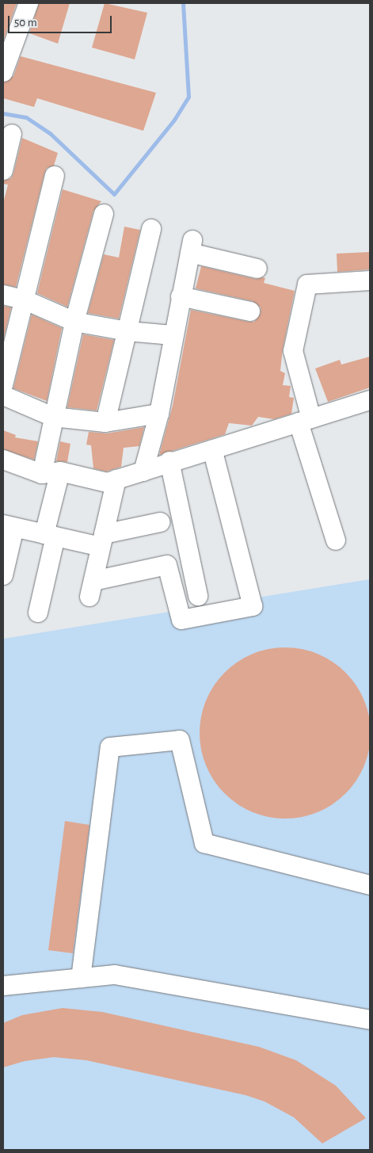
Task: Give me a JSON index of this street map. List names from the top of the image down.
{
  "scale_bar": "50 m"
}
